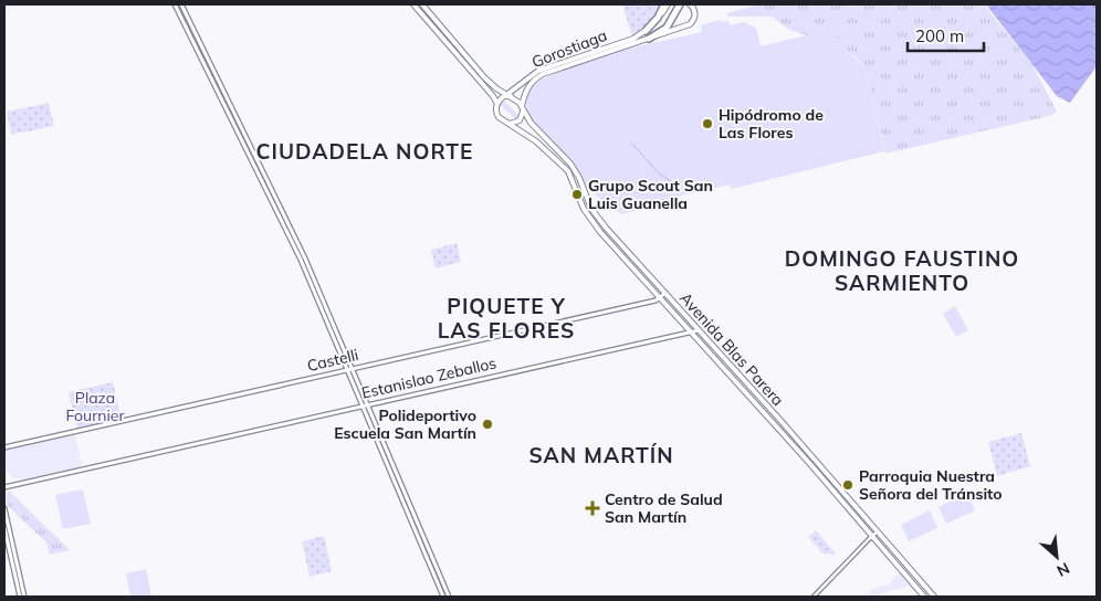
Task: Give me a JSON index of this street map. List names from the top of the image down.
{
  "streets": {
    "main road": [
      "Gorostiaga",
      "Avenida Blas Parera",
      "Castelli",
      "Estanislao Zeballos"
    ]
  },
  "crossings": [
    ["Gorostiaga", "Avenida Blas Parera"],
    ["Avenida Blas Parera", "Castelli"],
    ["Avenida Blas Parera", "Estanislao Zeballos"]
  ],
  "districts": [
    "CIUDADELA NORTE",
    "DOMINGO FAUSTINO SARMIENTO",
    "PIQUETE Y LAS FLORES",
    "SAN MARTÍN"
  ],
  "parks": ["Plaza Fournier"],
  "places": {
    "other": [
      "Hipódromo de Las Flores",
      "Grupo Scout San Luis Guanella",
      "Polideportivo Escuela San Martín",
      "Parroquia Nuestra Señora del Tránsito"
    ],
    "health": ["Centro de Salud San Martín"]
  },
  "scale_bar": "200 m",
  "north": "bottom right"
}
